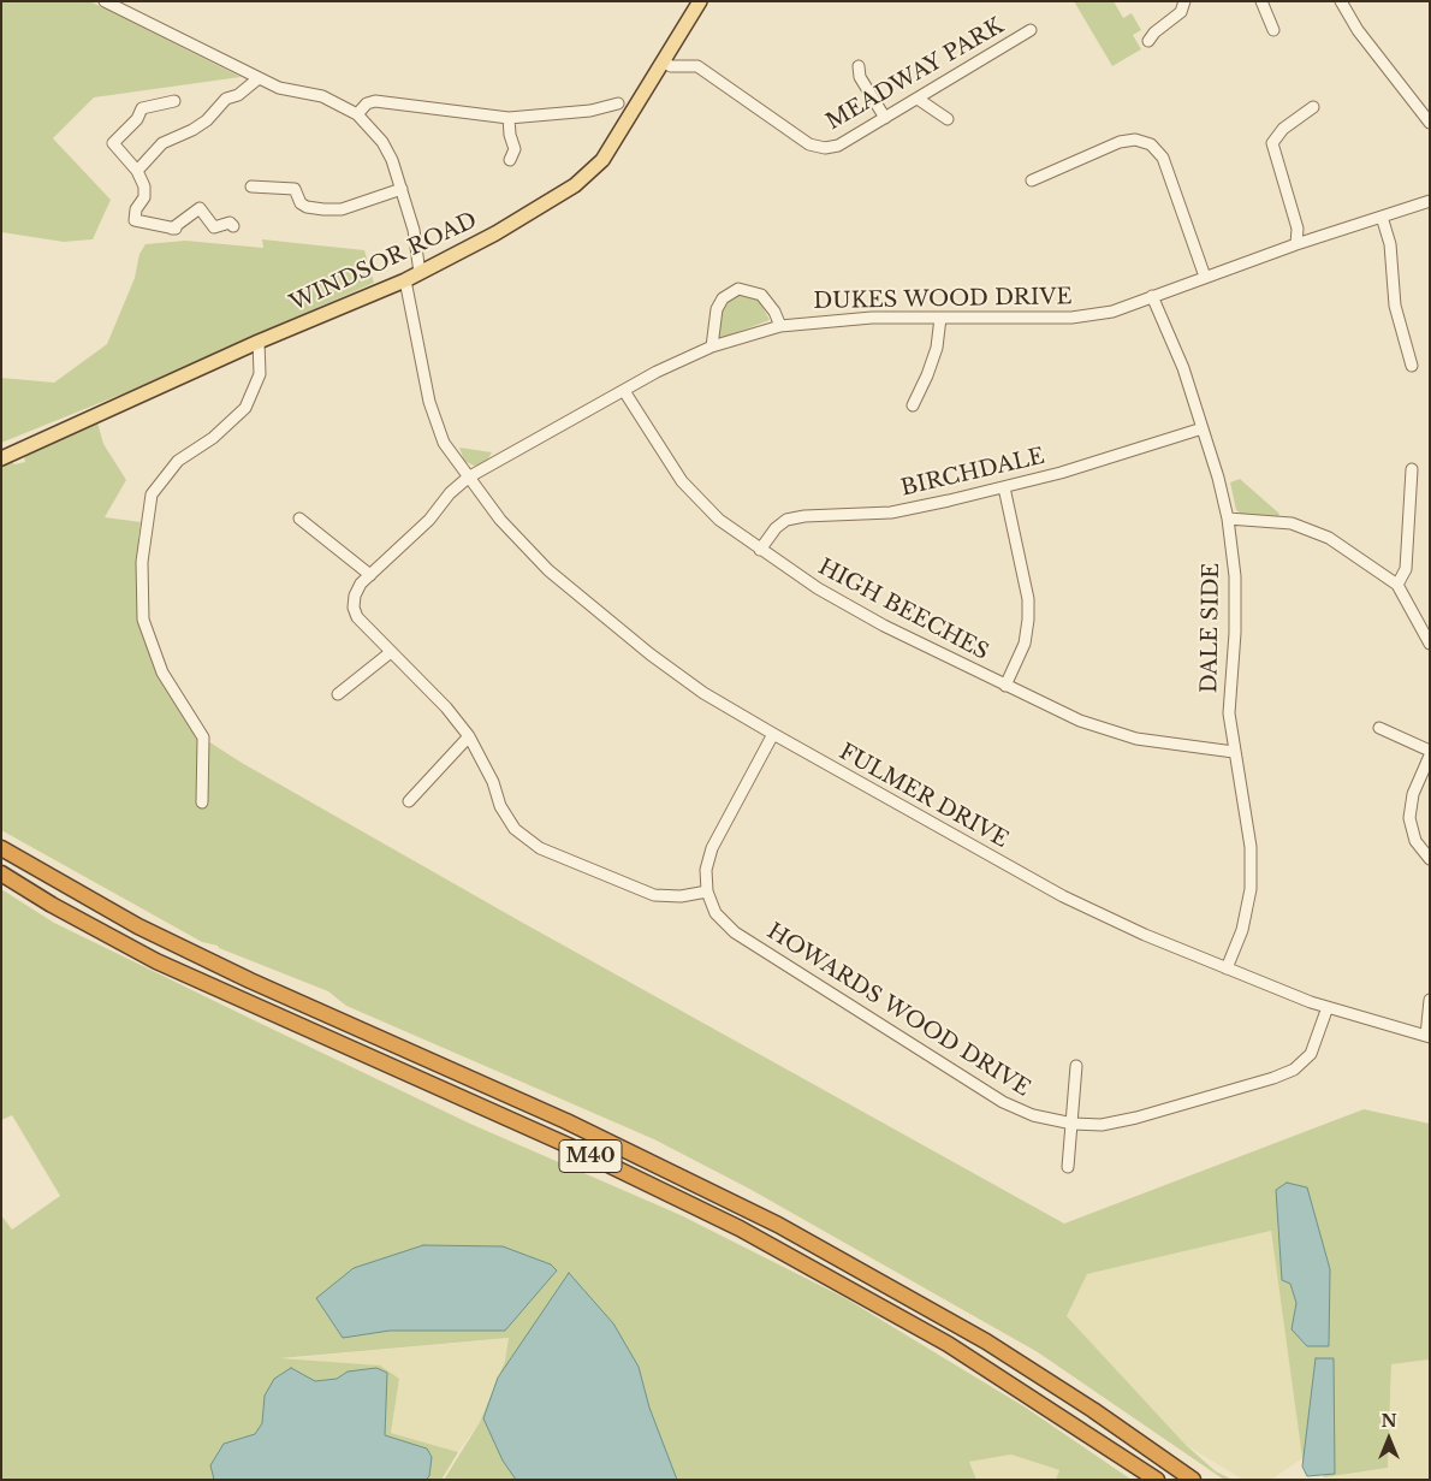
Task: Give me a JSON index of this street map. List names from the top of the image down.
{
  "streets": {
    "highway": ["M40"],
    "main road": ["WINDSOR ROAD"],
    "street": [
      "MEADWAY PARK",
      "DUKES WOOD DRIVE",
      "BIRCHDALE",
      "HIGH BEECHES",
      "DALE SIDE",
      "FULMER DRIVE",
      "HOWARDS WOOD DRIVE"
    ]
  },
  "crossings": [
    ["MEADWAY PARK", "WINDSOR ROAD"],
    ["DUKES WOOD DRIVE", "HIGH BEECHES"],
    ["DUKES WOOD DRIVE", "DALE SIDE"],
    ["DUKES WOOD DRIVE", "FULMER DRIVE"],
    ["BIRCHDALE", "HIGH BEECHES"],
    ["BIRCHDALE", "DALE SIDE"],
    ["HIGH BEECHES", "DALE SIDE"],
    ["DALE SIDE", "FULMER DRIVE"],
    ["FULMER DRIVE", "HOWARDS WOOD DRIVE"]
  ],
  "north": "top"
}
